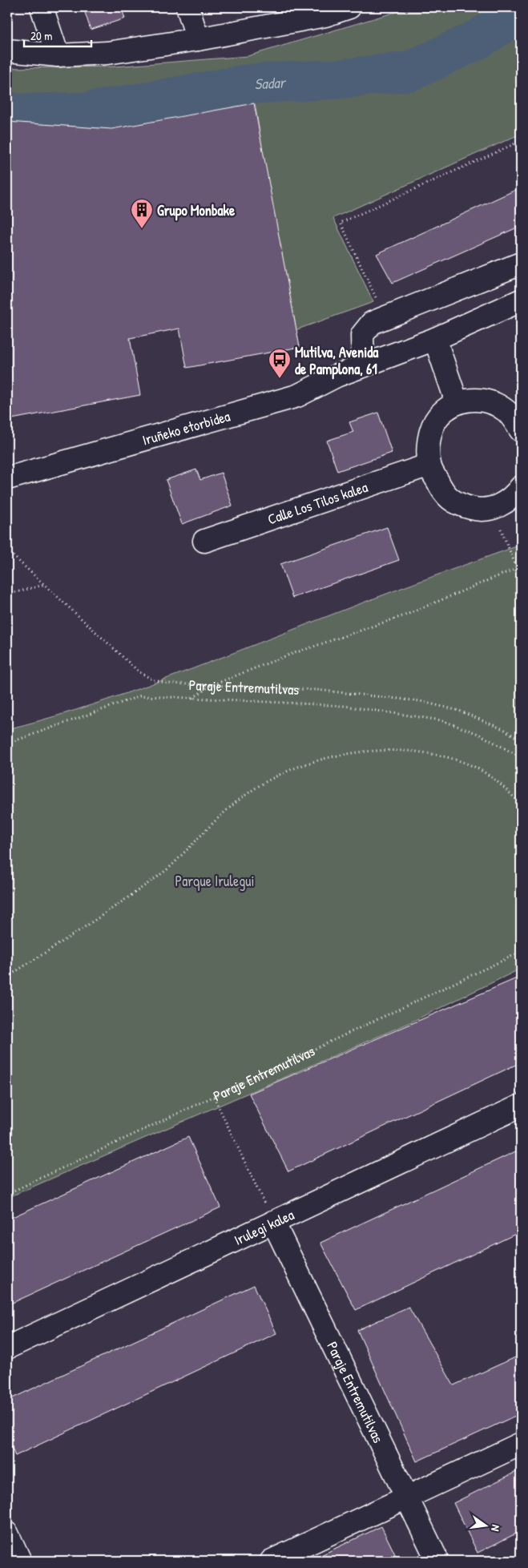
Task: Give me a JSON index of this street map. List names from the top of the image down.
{
  "streets": {
    "street": [
      "Iruñeko etorbidea",
      "Calle Los Tilos kalea",
      "Paraje Entremutilvas",
      "Irulegi kalea"
    ]
  },
  "crossings": [
    ["Paraje Entremutilvas", "Irulegi kalea"]
  ],
  "water": ["Sadar"],
  "parks": ["Parque Irulegui"],
  "places": {
    "building": ["Grupo Monbake"],
    "bus stop": ["Mutilva, Avenida de Pamplona, 61"]
  },
  "scale_bar": "20 m",
  "north": "right"
}
